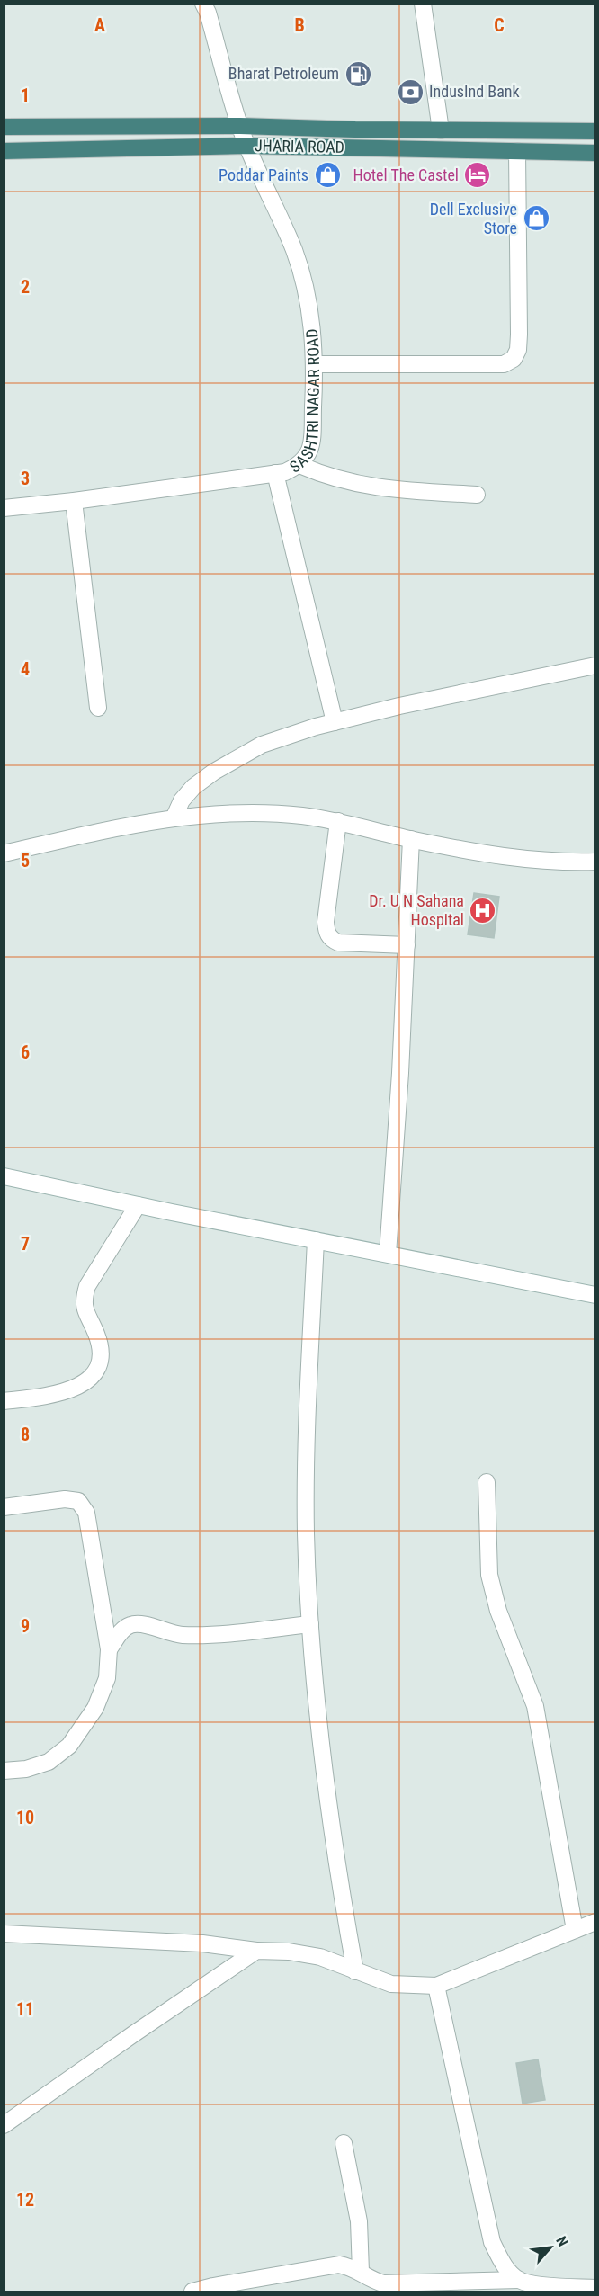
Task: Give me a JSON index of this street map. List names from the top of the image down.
{
  "streets": {
    "highway": ["JHARIA ROAD"],
    "street": ["SASHTRI NAGAR ROAD"]
  },
  "crossings": [
    ["JHARIA ROAD", "SASHTRI NAGAR ROAD"]
  ],
  "places": {
    "fuel station": ["Bharat Petroleum"],
    "bank": ["IndusInd Bank"],
    "shop": ["Poddar Paints", "Dell Exclusive Store"],
    "hotel": ["Hotel The Castel"],
    "hospital": ["Dr. U N Sahana Hospital"]
  },
  "north": "top right",
  "grid": {
    "columns": ["A", "B", "C"],
    "rows": [
      "1",
      "2",
      "3",
      "4",
      "5",
      "6",
      "7",
      "8",
      "9",
      "10",
      "11",
      "12"
    ]
  }
}
